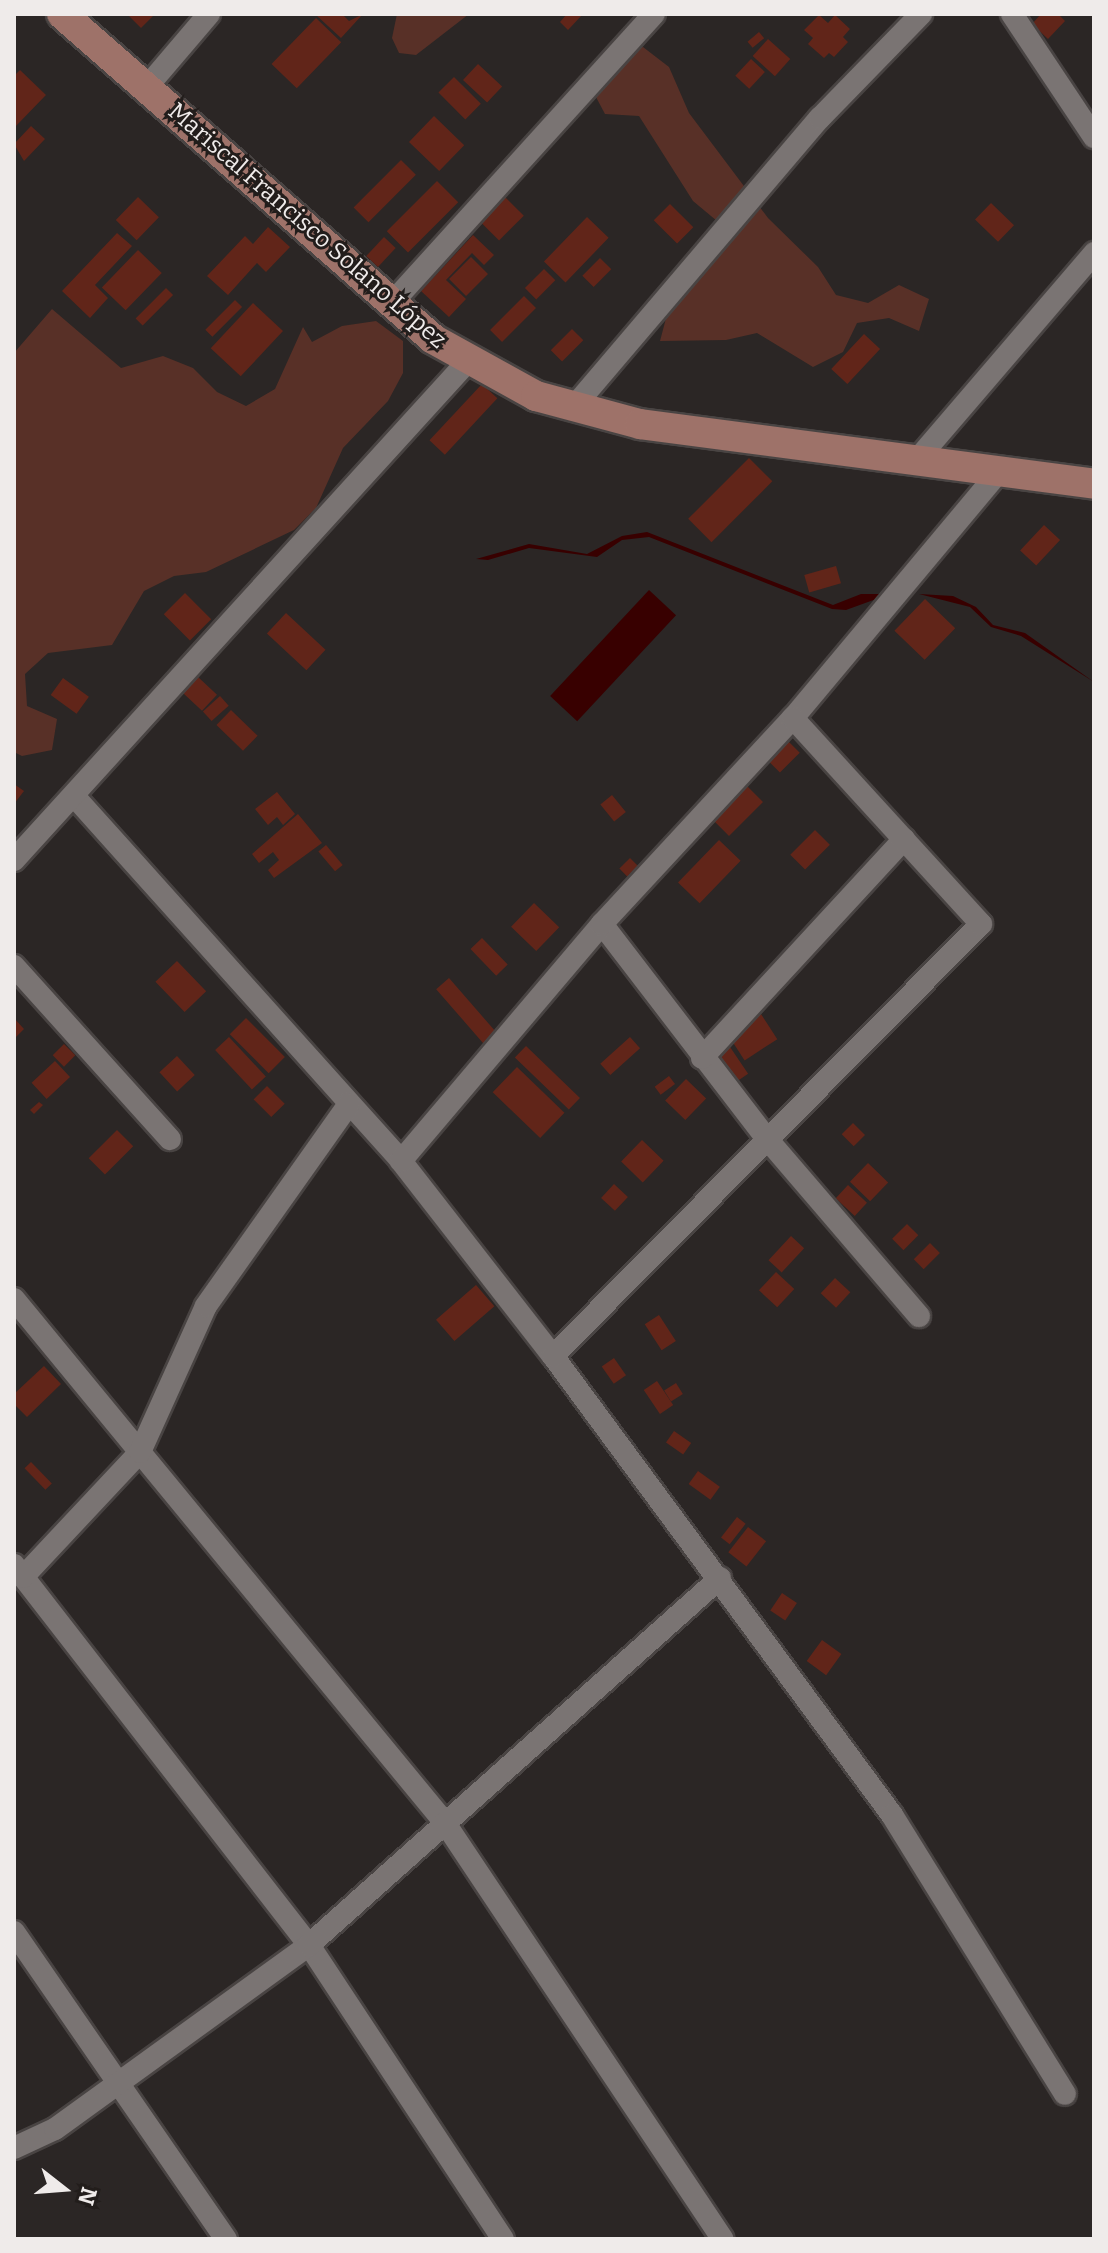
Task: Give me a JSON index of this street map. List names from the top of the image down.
{
  "streets": {
    "main road": ["Mariscal Francisco Solano López"]
  },
  "north": "right"
}
